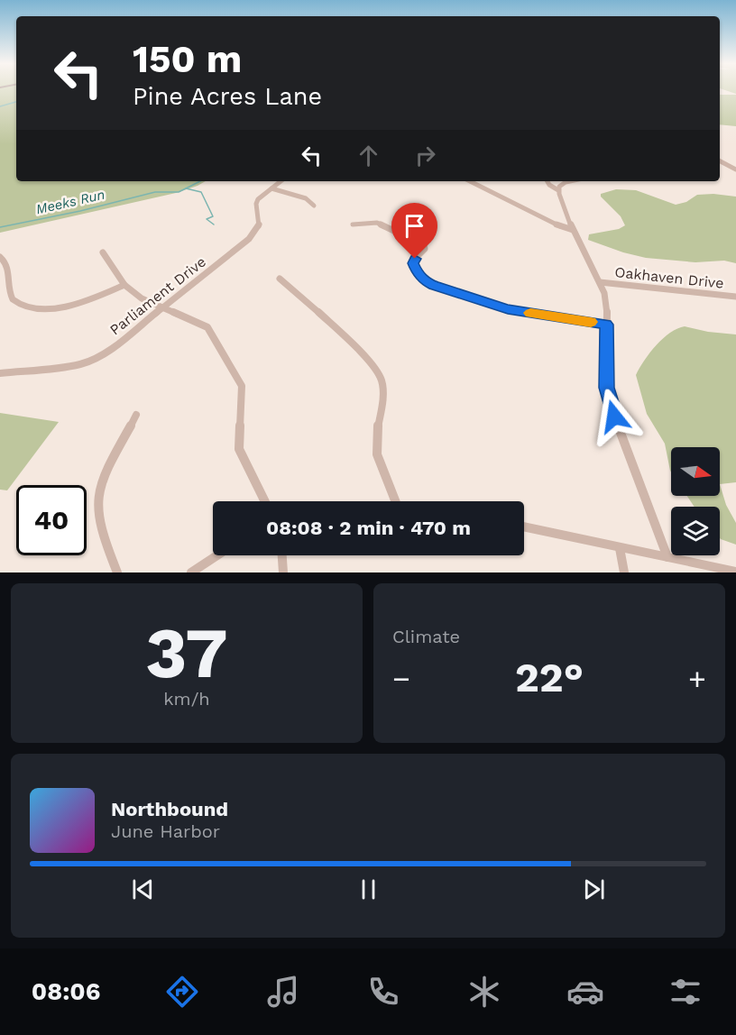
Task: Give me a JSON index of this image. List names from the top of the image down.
{
  "streets": {
    "street": ["Oakhaven Drive", "Parliament Drive"]
  },
  "water": ["Meeks Run"],
  "north": "right",
  "page": {
    "turn": ["150 m", "Pine Acres Lane"],
    "limit": "40",
    "trip": "08:08 · 2 min · 470 m",
    "tile": [
      ["37", "km/h"],
      "Climate"
    ],
    "heat": ["−", "22°", "+"],
    "song": ["Northbound", "June Harbor"],
    "tabs": "08:06"
  }
}
